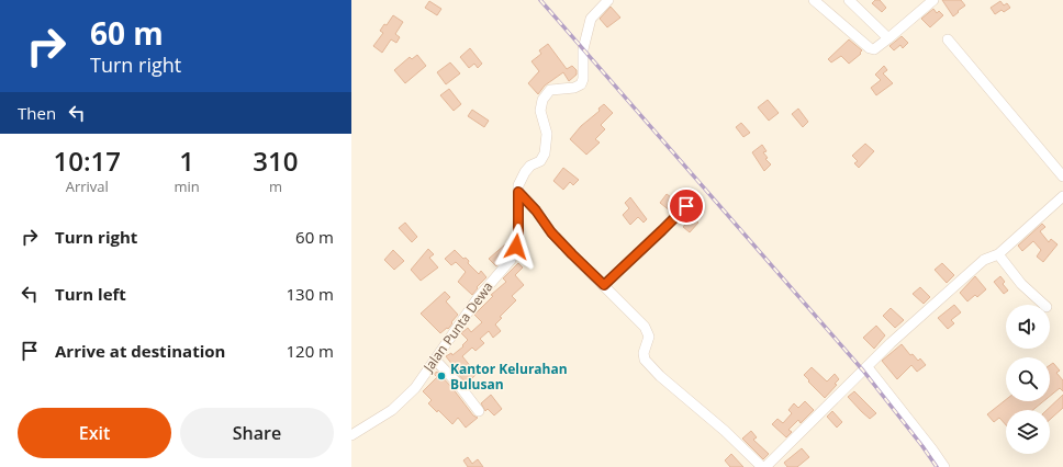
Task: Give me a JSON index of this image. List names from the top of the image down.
{
  "streets": {
    "street": ["Jalan Punta Dewa"]
  },
  "places": ["Kantor Kelurahan Bulusan"],
  "page": {
    "turn": ["60 m", "Turn right"],
    "then": "Then",
    "eta": [
      "10:17",
      "Arrival",
      "1",
      "min",
      "310",
      "m"
    ],
    "list": [
      {
        "name": "Turn right",
        "value": "60 m"
      },
      {
        "name": "Turn left",
        "value": "130 m"
      },
      {
        "name": "Arrive at destination",
        "value": "120 m"
      }
    ],
    "buttons": ["Exit", "Share"]
  }
}
